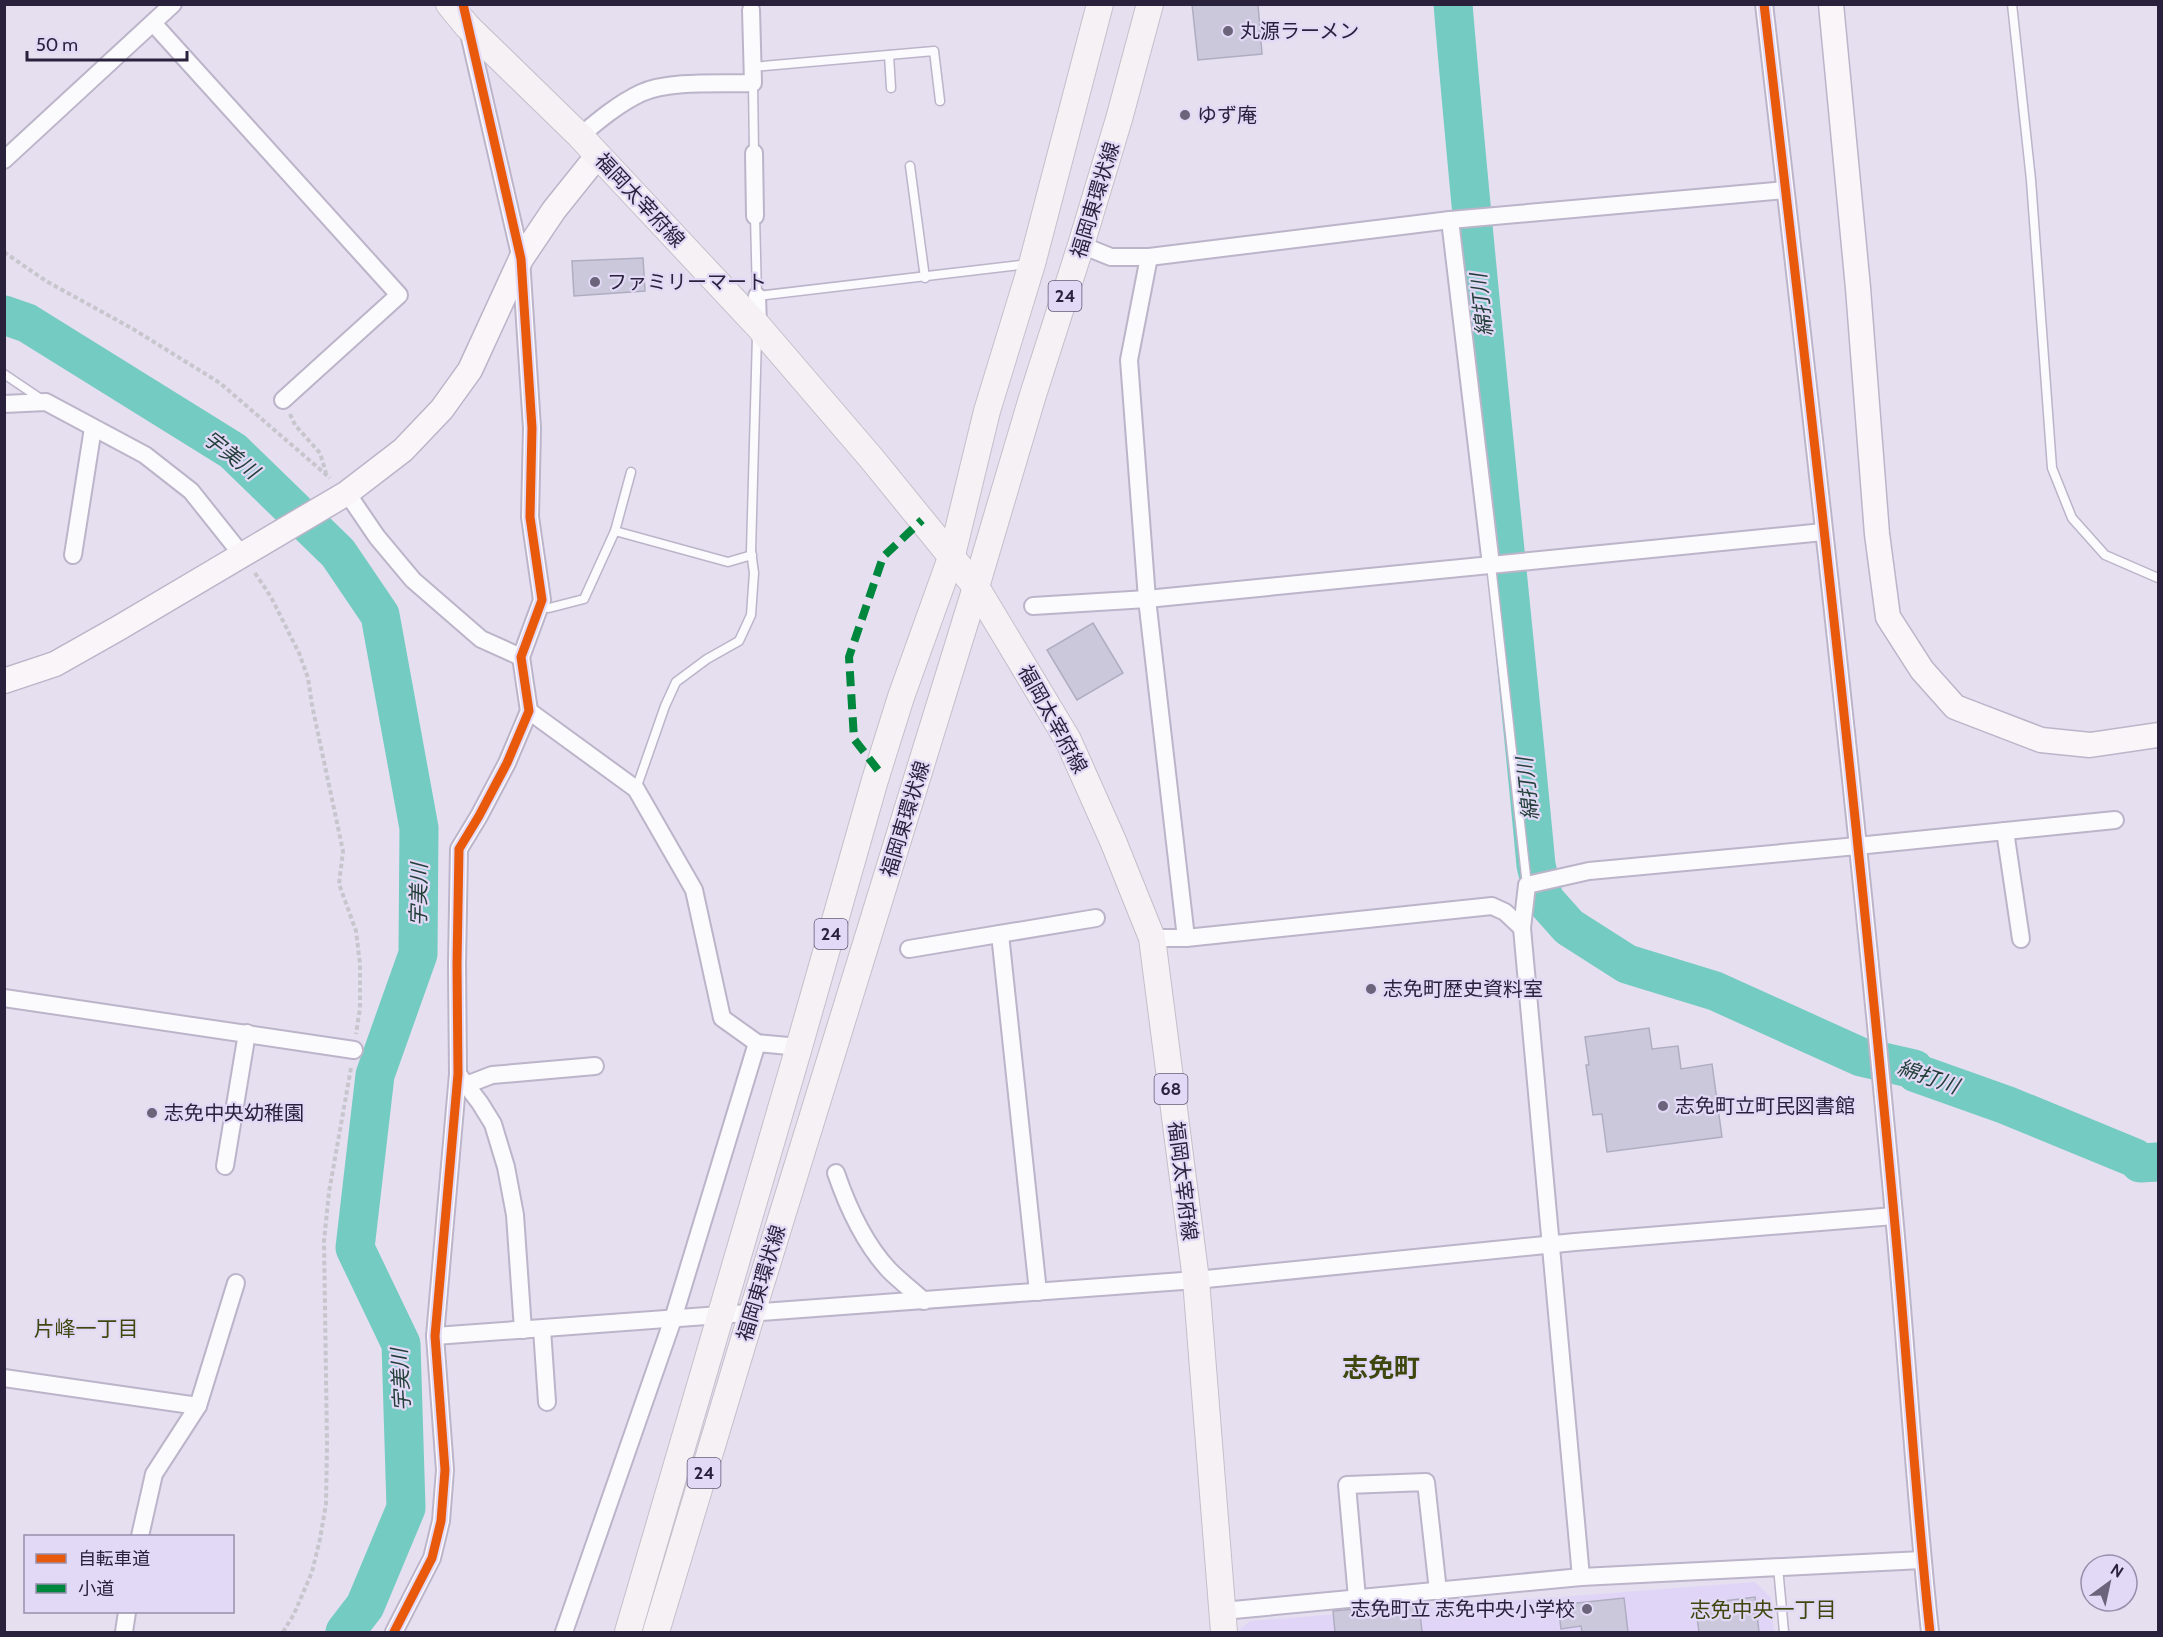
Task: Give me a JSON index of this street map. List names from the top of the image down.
{
  "streets": {
    "main road": [
      "福岡太宰府線",
      "福岡東環状線",
      "24",
      "68"
    ]
  },
  "crossings": [
    ["福岡太宰府線", "福岡東環状線"]
  ],
  "districts": ["片峰一丁目", "志免町", "志免中央一丁目"],
  "water": ["綿打川", "宇美川"],
  "places": [
    "丸源ラーメン",
    "ゆず庵",
    "ファミリーマート",
    "志免町歴史資料室",
    "志免町立町民図書館",
    "志免中央幼稚園",
    "志免町立 志免中央小学校"
  ],
  "legend": ["自転車道", "小道"],
  "scale_bar": "50 m",
  "north": "top right"
}
